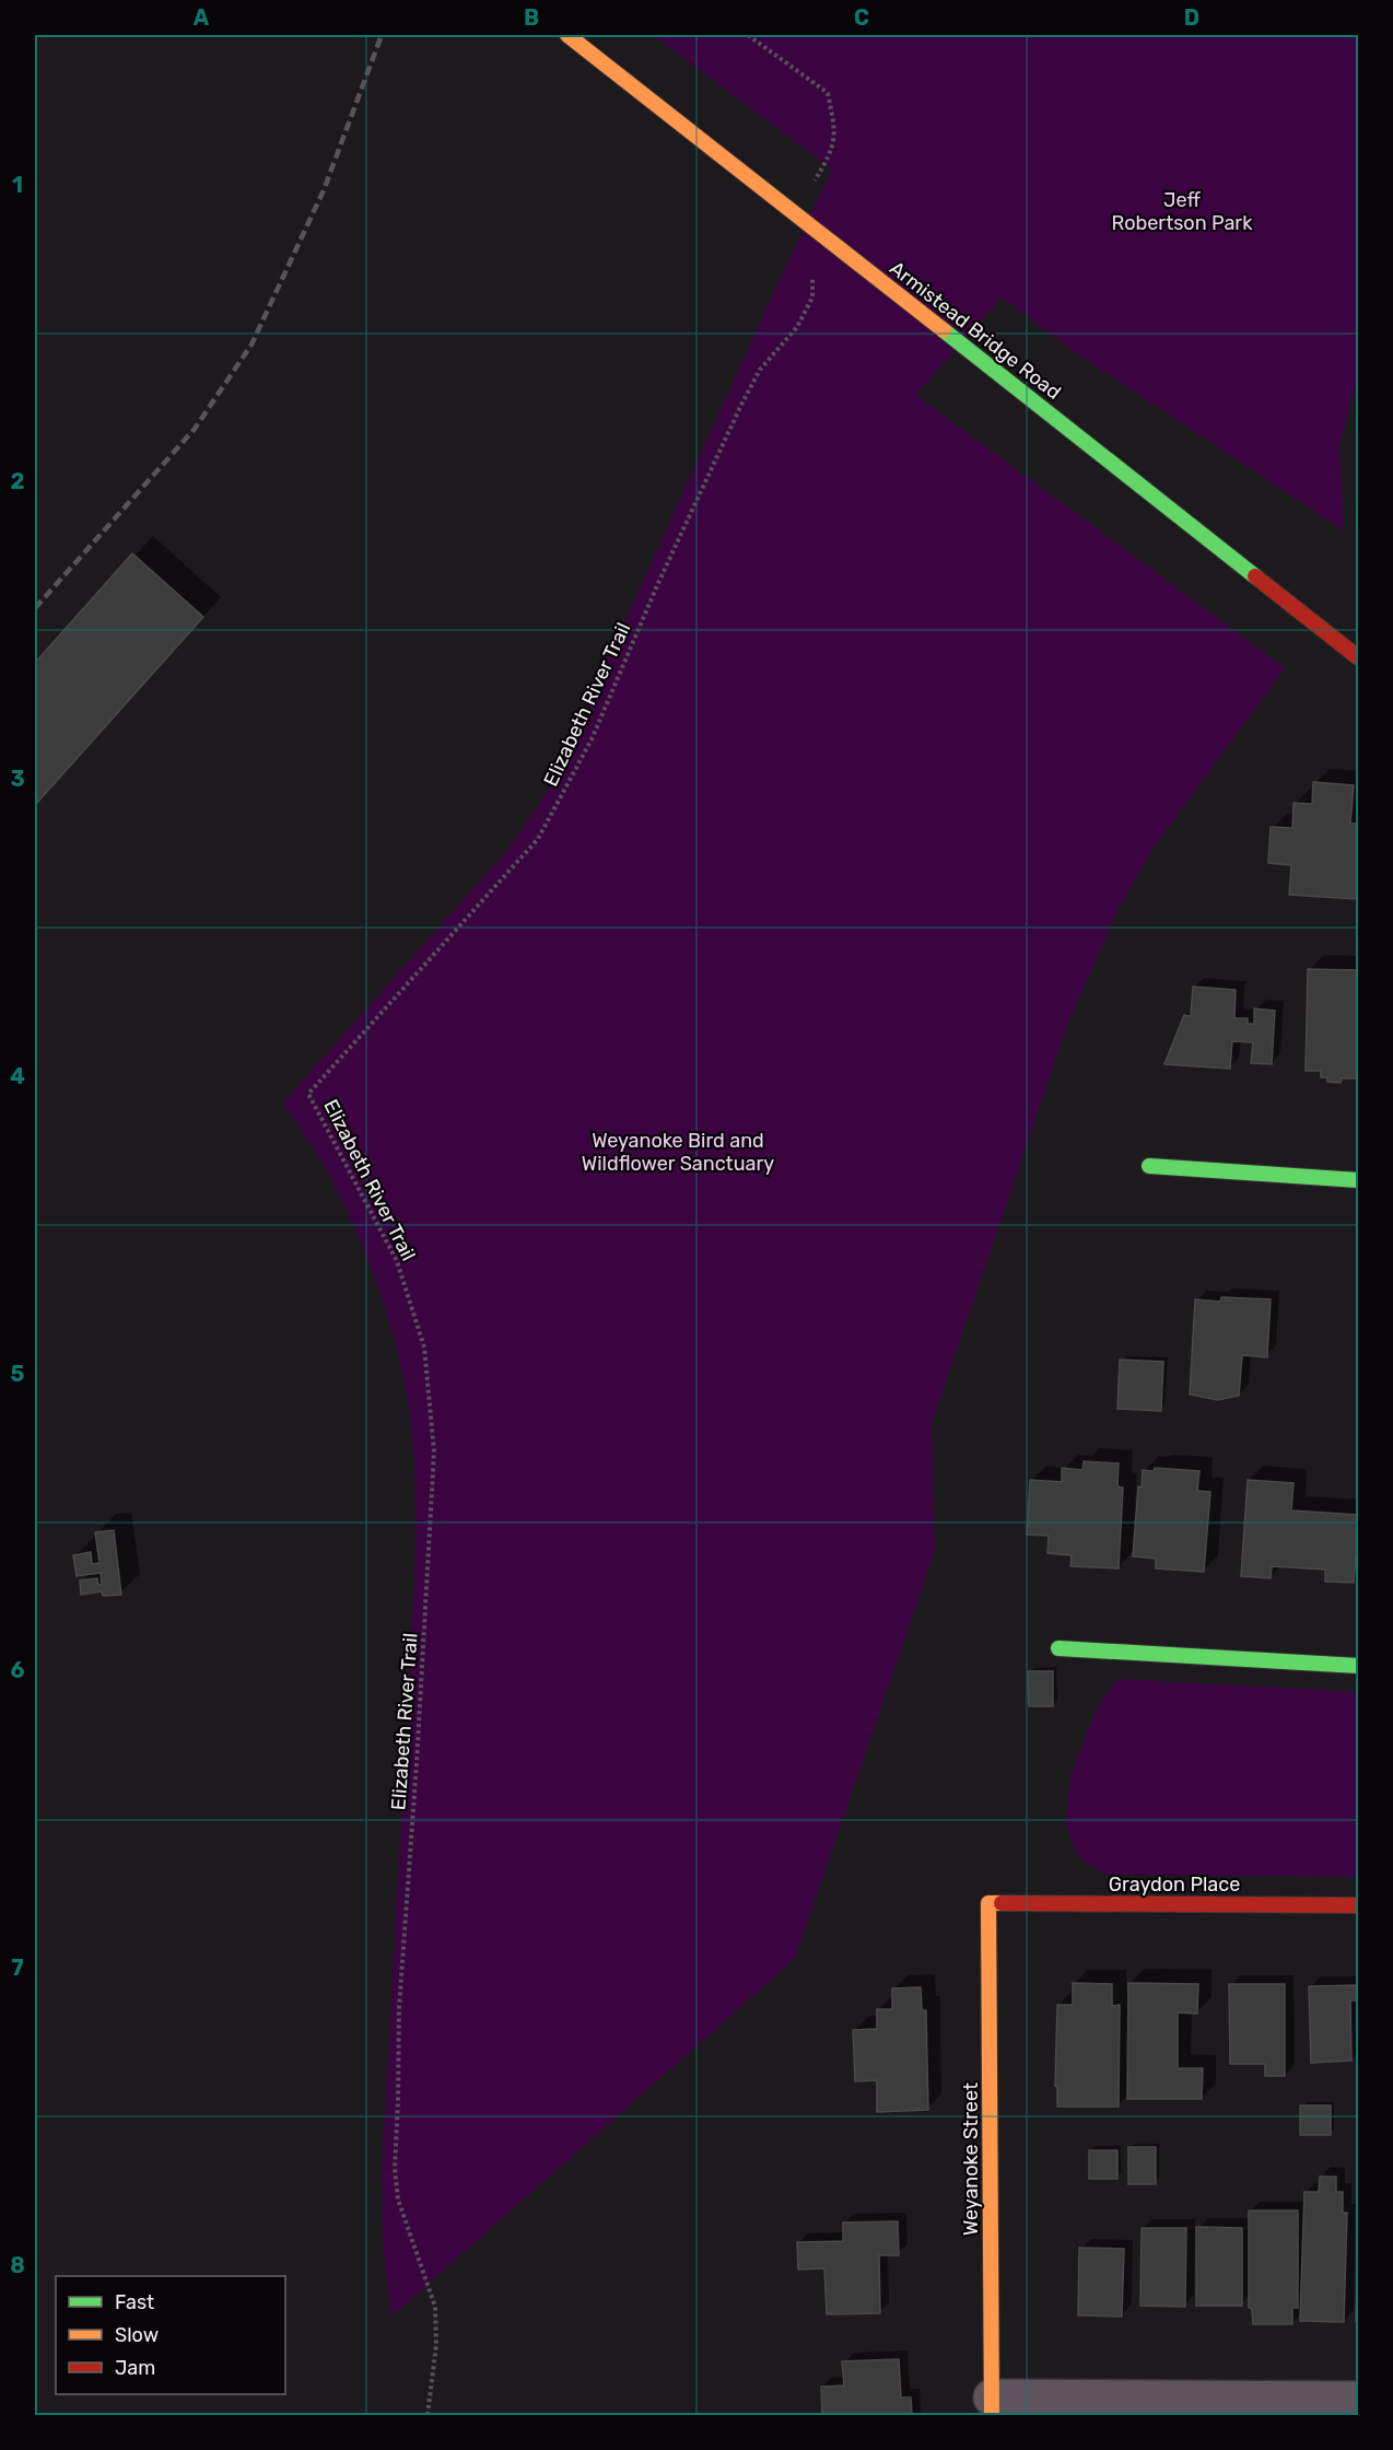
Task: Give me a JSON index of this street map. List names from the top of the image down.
{
  "streets": {
    "street": ["Armistead Bridge Road", "Graydon Place", "Weyanoke Street"],
    "path": ["Elizabeth River Trail"]
  },
  "crossings": [
    ["Armistead Bridge Road", "Elizabeth River Trail"],
    ["Graydon Place", "Weyanoke Street"]
  ],
  "parks": ["Jeff Robertson Park", "Weyanoke Bird and Wildflower Sanctuary"],
  "legend": ["Fast", "Slow", "Jam"],
  "grid": {
    "columns": [
      "A",
      "B",
      "C",
      "D"
    ],
    "rows": [
      "1",
      "2",
      "3",
      "4",
      "5",
      "6",
      "7",
      "8"
    ]
  }
}
